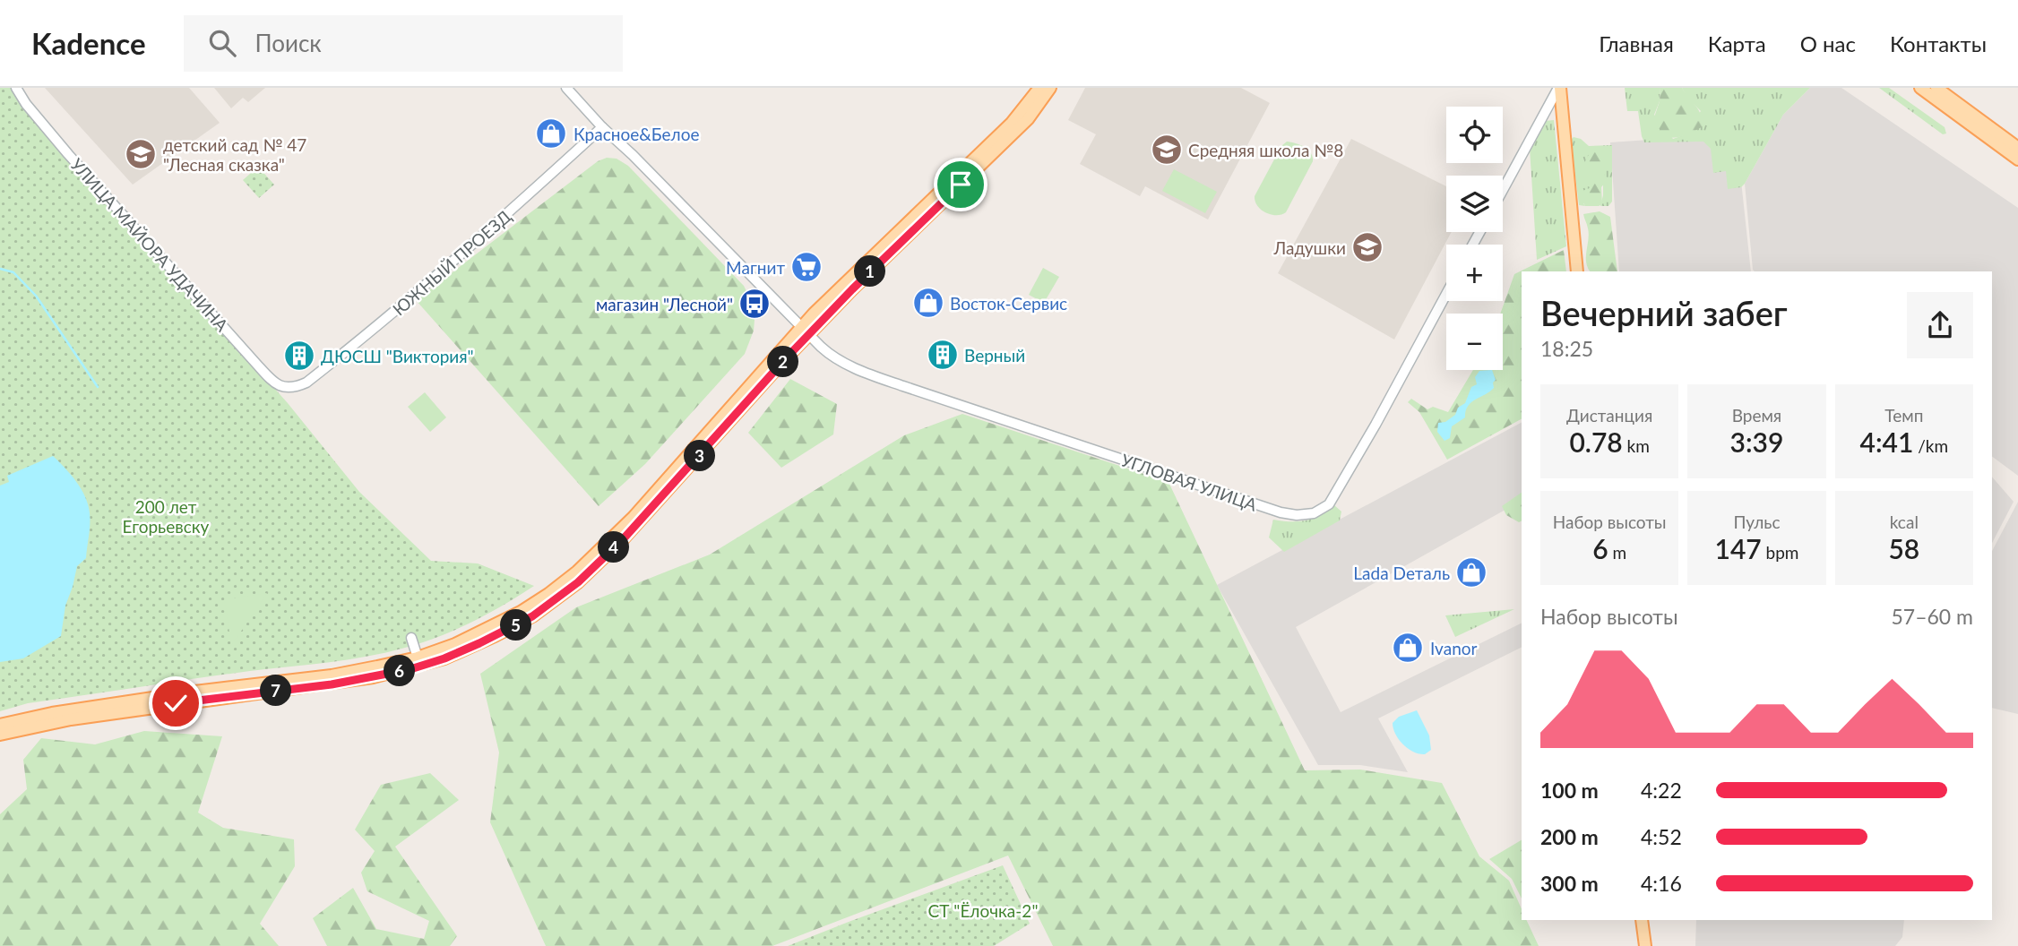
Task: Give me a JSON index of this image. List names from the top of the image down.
{
  "streets": {
    "street": ["УЛИЦА МАЙОРА УДАЧИНА", "ЮЖНЫЙ ПРОЕЗД", "УГЛОВАЯ УЛИЦА"]
  },
  "crossings": [
    ["УЛИЦА МАЙОРА УДАЧИНА", "ЮЖНЫЙ ПРОЕЗД"],
    ["ЮЖНЫЙ ПРОЕЗД", "УГЛОВАЯ УЛИЦА"]
  ],
  "parks": ["200 лет Егорьевску", "СТ \"Ёлочка-2\""],
  "places": {
    "shop": [
      "Красное&Белое",
      "Восток-Сервис",
      "Lada Dеталь",
      "Ivanor"
    ],
    "school or university": ["Средняя школа №8", "детский сад № 47 \"Лесная сказка\"", "Ладушки"],
    "supermarket": ["Магнит"],
    "bus stop": ["магазин \"Лесной\""],
    "building": ["Верный", "ДЮСШ \"Виктория\""]
  },
  "page": {
    "header": "Kadence",
    "search": "Поиск",
    "nav": [
      "Главная",
      "Карта",
      "О нас",
      "Контакты"
    ],
    "map_buttons": ["+", "−"],
    "pins": [
      "1",
      "2",
      "3",
      "4",
      "5",
      "6",
      "7"
    ],
    "heading": ["Вечерний забег", "18:25"],
    "stats": [
      ["Дистанция", "0.78 km"],
      ["Время", "3:39"],
      ["Темп", "4:41 /km"],
      ["Набор высоты", "6 m"],
      ["Пульс", "147 bpm"],
      ["kcal", "58"]
    ],
    "chart": ["Набор высоты", "57–60 m"],
    "list": [
      {
        "name": "100 m",
        "note": "4:22"
      },
      {
        "name": "200 m",
        "note": "4:52"
      },
      {
        "name": "300 m",
        "note": "4:16"
      }
    ]
  }
}
